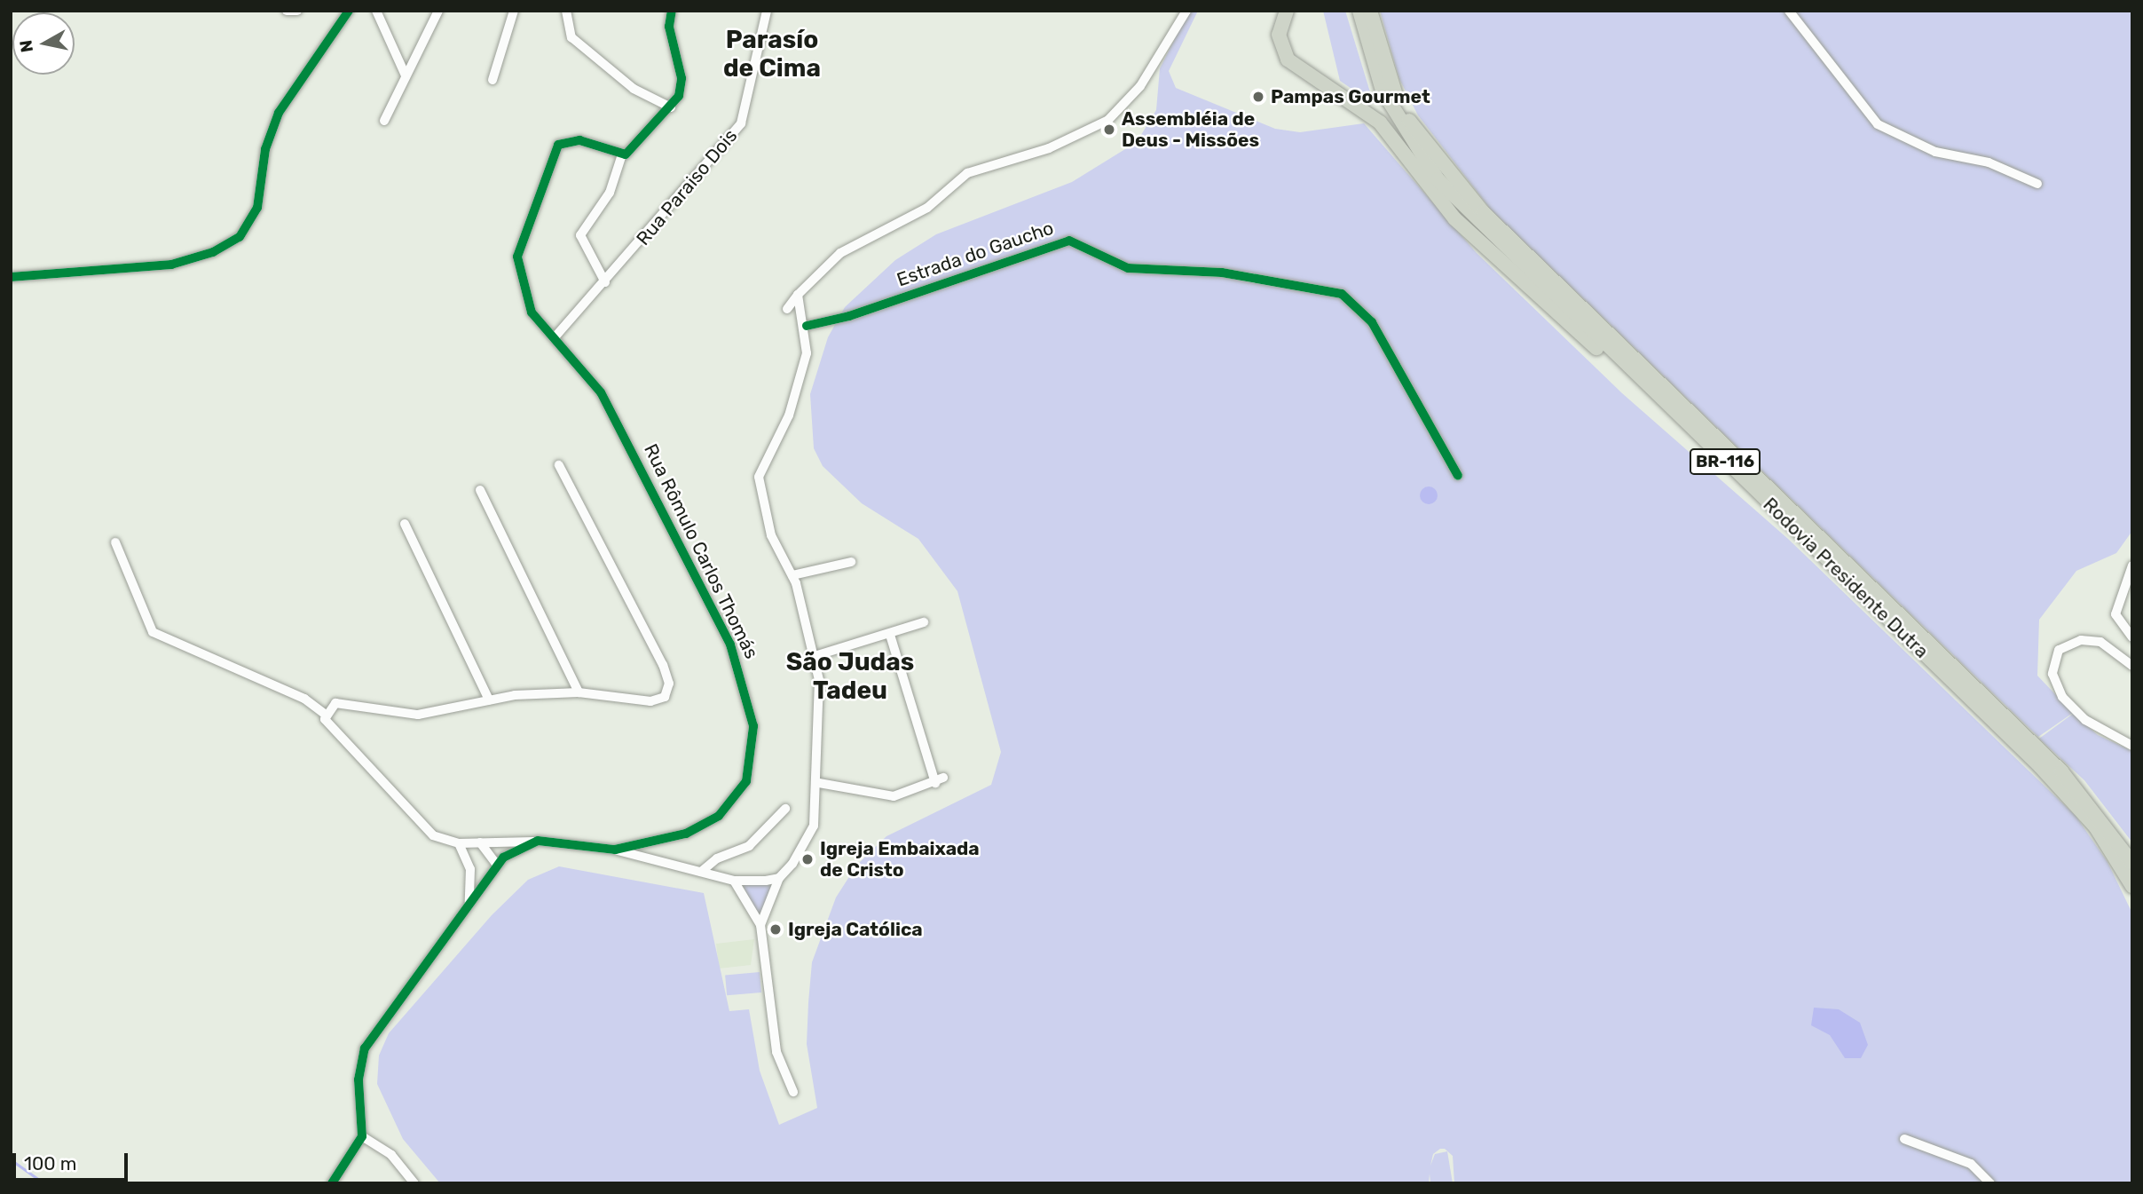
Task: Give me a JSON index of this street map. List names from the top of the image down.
{
  "streets": {
    "highway": ["BR-116", "Rodovia Presidente Dutra"],
    "street": ["Rua Paraiso Dois", "Estrada do Gaucho", "Rua Rômulo Carlos Thomás"]
  },
  "crossings": [
    ["Rua Paraiso Dois", "Rua Rômulo Carlos Thomás"]
  ],
  "districts": ["Parasío de Cima", "São Judas Tadeu"],
  "places": [
    "Pampas Gourmet",
    "Assembléia de Deus - Missões",
    "Igreja Embaixada de Cristo",
    "Igreja Católica"
  ],
  "scale_bar": "100 m",
  "north": "left"
}
